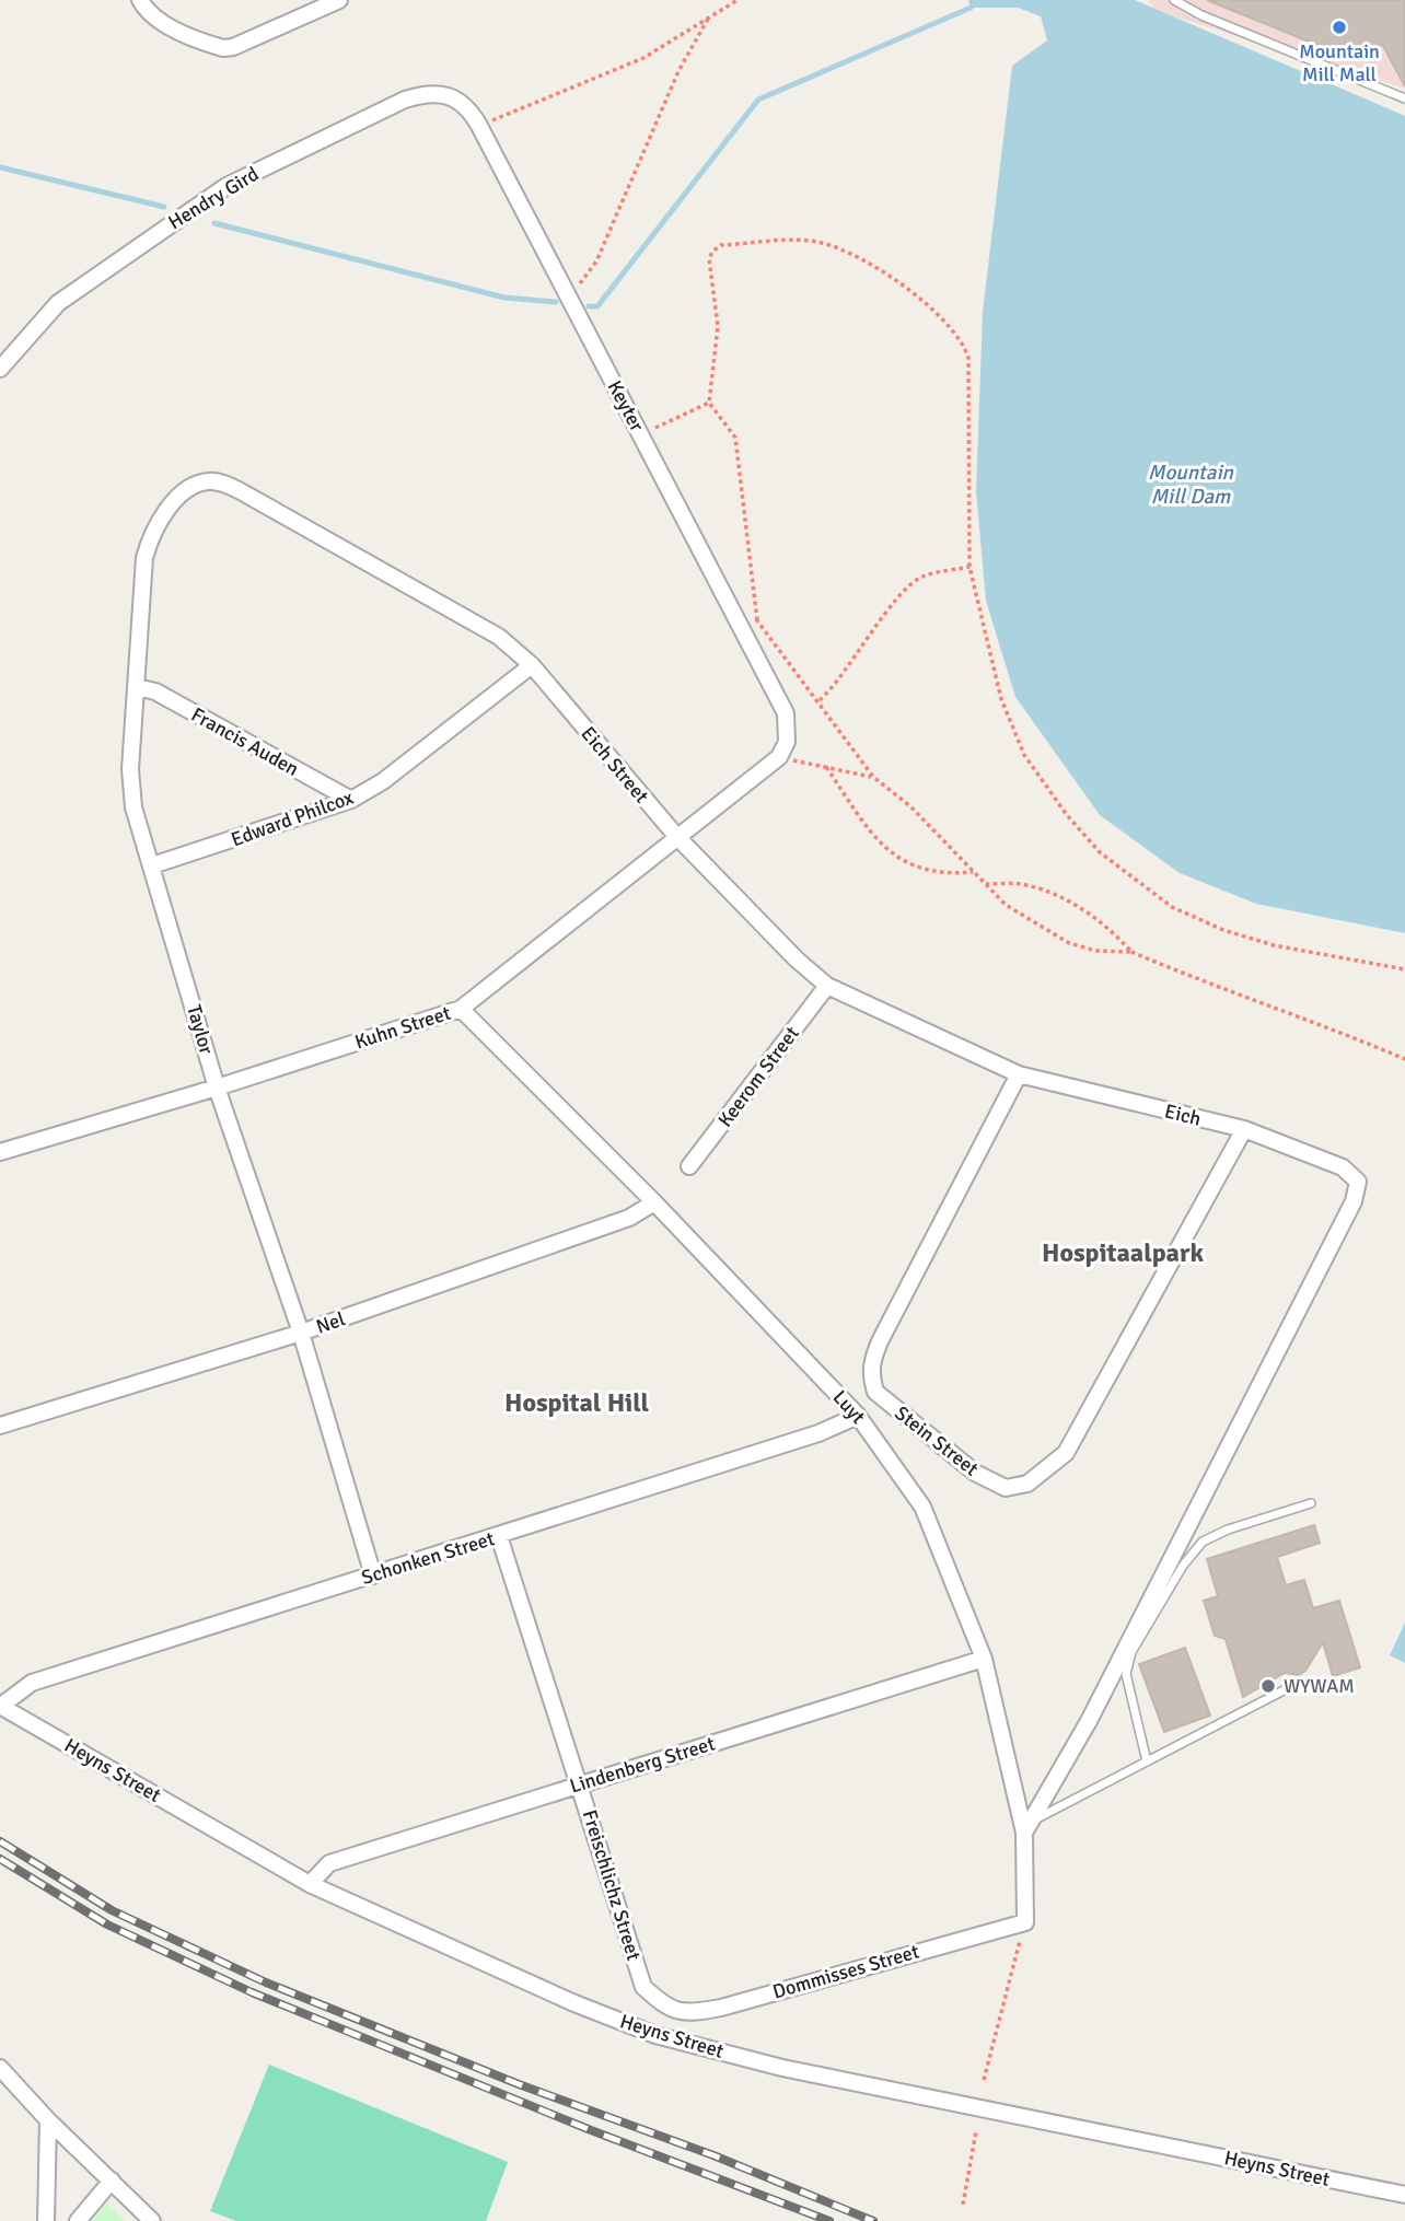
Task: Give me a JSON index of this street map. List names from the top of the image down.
{
  "streets": {
    "street": [
      "Hendry Gird",
      "Keyter",
      "Francis Auden",
      "Eich Street",
      "Edward Philcox",
      "Kuhn Street",
      "Taylor",
      "Keerom Street",
      "Eich",
      "Nel",
      "Luyt",
      "Stein Street",
      "Schonken Street",
      "Lindenberg Street",
      "Heyns Street",
      "Freischlichz Street",
      "Dommisses Street"
    ]
  },
  "crossings": [
    ["Hendry Gird", "Keyter"],
    ["Keyter", "Kuhn Street"],
    ["Francis Auden", "Edward Philcox"],
    ["Francis Auden", "Taylor"],
    ["Eich Street", "Edward Philcox"],
    ["Eich Street", "Kuhn Street"],
    ["Eich Street", "Taylor"],
    ["Eich Street", "Keerom Street"],
    ["Eich Street", "Eich"],
    ["Eich Street", "Stein Street"],
    ["Edward Philcox", "Taylor"],
    ["Kuhn Street", "Taylor"],
    ["Kuhn Street", "Luyt"],
    ["Taylor", "Nel"],
    ["Taylor", "Schonken Street"],
    ["Eich", "Luyt"],
    ["Eich", "Stein Street"],
    ["Nel", "Luyt"],
    ["Luyt", "Schonken Street"],
    ["Luyt", "Lindenberg Street"],
    ["Luyt", "Dommisses Street"],
    ["Schonken Street", "Heyns Street"],
    ["Schonken Street", "Freischlichz Street"],
    ["Lindenberg Street", "Heyns Street"],
    ["Lindenberg Street", "Freischlichz Street"],
    ["Freischlichz Street", "Dommisses Street"]
  ],
  "districts": ["Hospitaalpark", "Hospital Hill"],
  "water": ["Mountain Mill Dam"],
  "places": ["Mountain Mill Mall", "WYWAM"]
}
